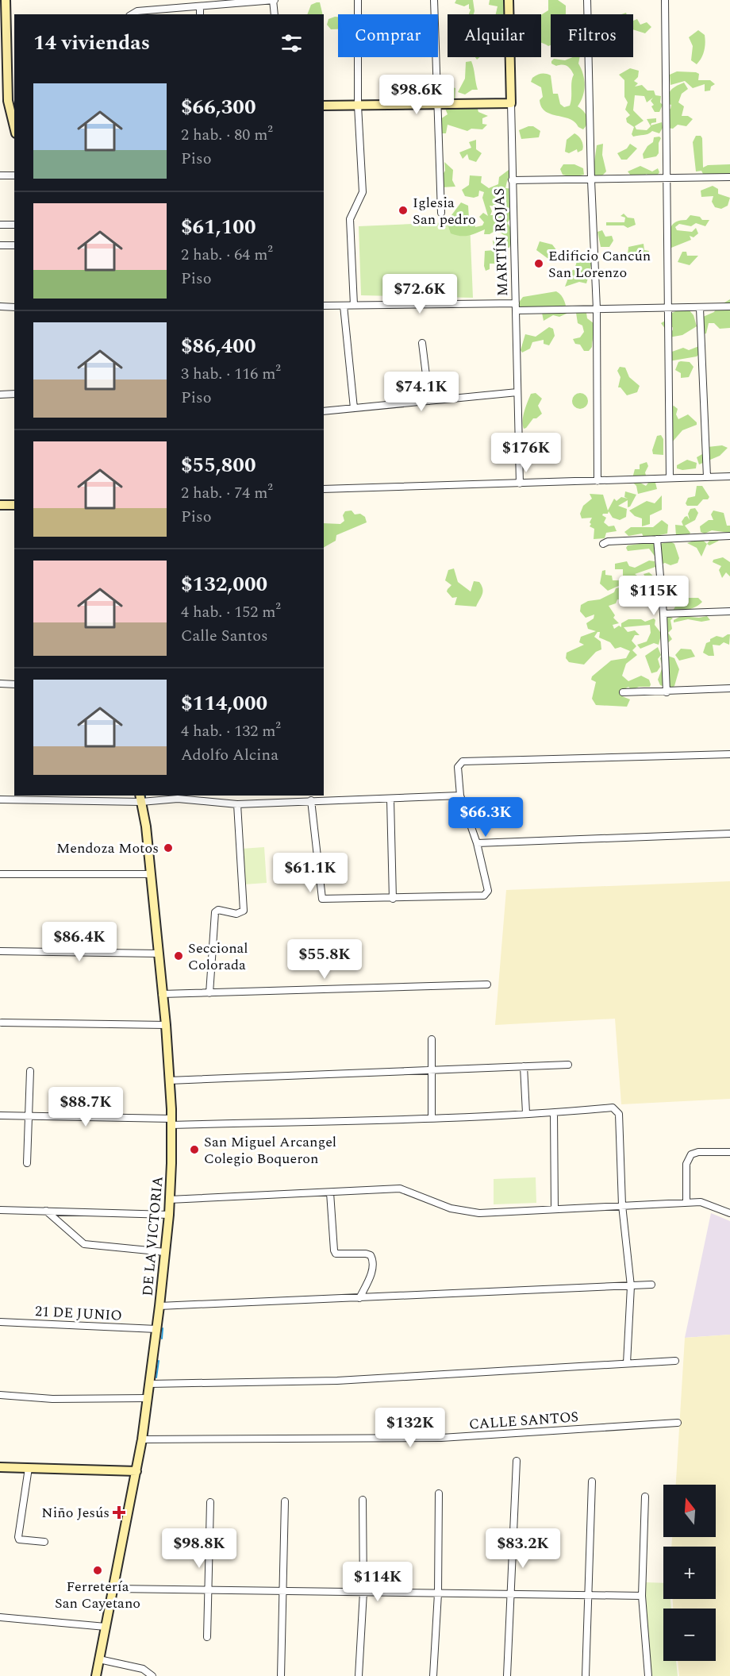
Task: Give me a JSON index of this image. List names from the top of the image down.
{
  "streets": {
    "main road": ["MARTÍN ROJAS", "DE LA VICTORIA"],
    "street": ["21 DE JUNIO", "CALLE SANTOS"]
  },
  "crossings": [
    ["DE LA VICTORIA", "21 DE JUNIO"],
    ["DE LA VICTORIA", "CALLE SANTOS"]
  ],
  "places": {
    "other": [
      "Iglesia San pedro",
      "Edificio Cancún San Lorenzo",
      "Mendoza Motos",
      "Seccional Colorada",
      "San Miguel Arcangel Colegio Boqueron",
      "Ferretería San Cayetano"
    ],
    "health": ["Niño Jesús"]
  },
  "north": "top",
  "page": {
    "chip": ["Comprar", "Alquilar", "Filtros"],
    "heading": "14 viviendas",
    "list": [
      {
        "name": "$66,300",
        "note": "2 hab. · 80 m² · Piso"
      },
      {
        "name": "$61,100",
        "note": "2 hab. · 64 m² · Piso"
      },
      {
        "name": "$86,400",
        "note": "3 hab. · 116 m² · Piso"
      },
      {
        "name": "$55,800",
        "note": "2 hab. · 74 m² · Piso"
      },
      {
        "name": "$132,000",
        "note": "4 hab. · 152 m² · Calle Santos"
      },
      {
        "name": "$114,000",
        "note": "4 hab. · 132 m² · Adolfo Alcina"
      }
    ],
    "price": [
      "$98.6K",
      "$72.6K",
      "$74.1K",
      "$176K",
      "$115K",
      "$66.3K",
      "$61.1K",
      "$86.4K",
      "$55.8K",
      "$88.7K",
      "$132K",
      "$98.8K",
      "$83.2K",
      "$114K"
    ],
    "map_buttons": ["+", "−"]
  }
}
